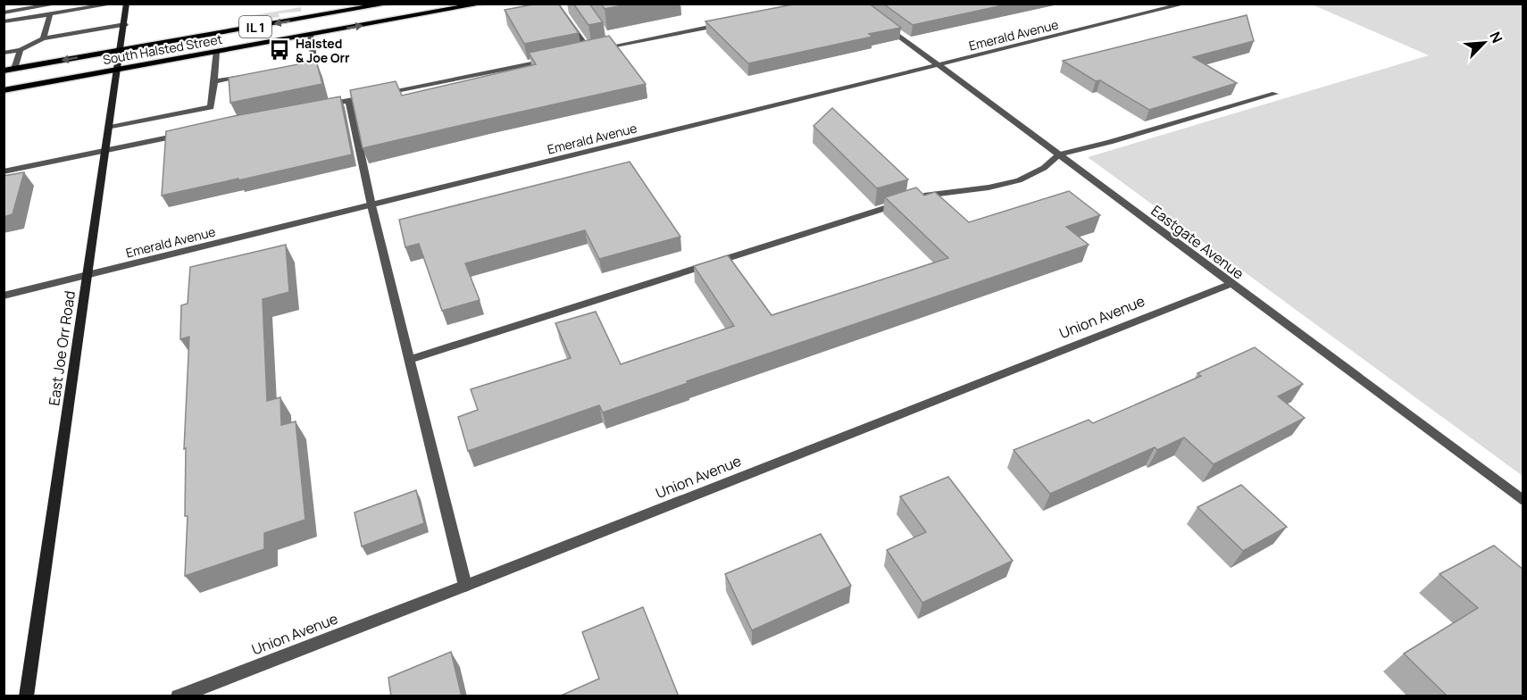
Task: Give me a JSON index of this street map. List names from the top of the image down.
{
  "streets": {
    "main road": ["IL 1", "South Halsted Street"],
    "street": [
      "Emerald Avenue",
      "Eastgate Avenue",
      "Union Avenue",
      "East Joe Orr Road"
    ]
  },
  "crossings": [
    ["Emerald Avenue", "Eastgate Avenue"],
    ["Emerald Avenue", "East Joe Orr Road"],
    ["South Halsted Street", "East Joe Orr Road"],
    ["Eastgate Avenue", "Union Avenue"]
  ],
  "places": {
    "bus stop": ["Halsted & Joe Orr"]
  },
  "north": "top right"
}
